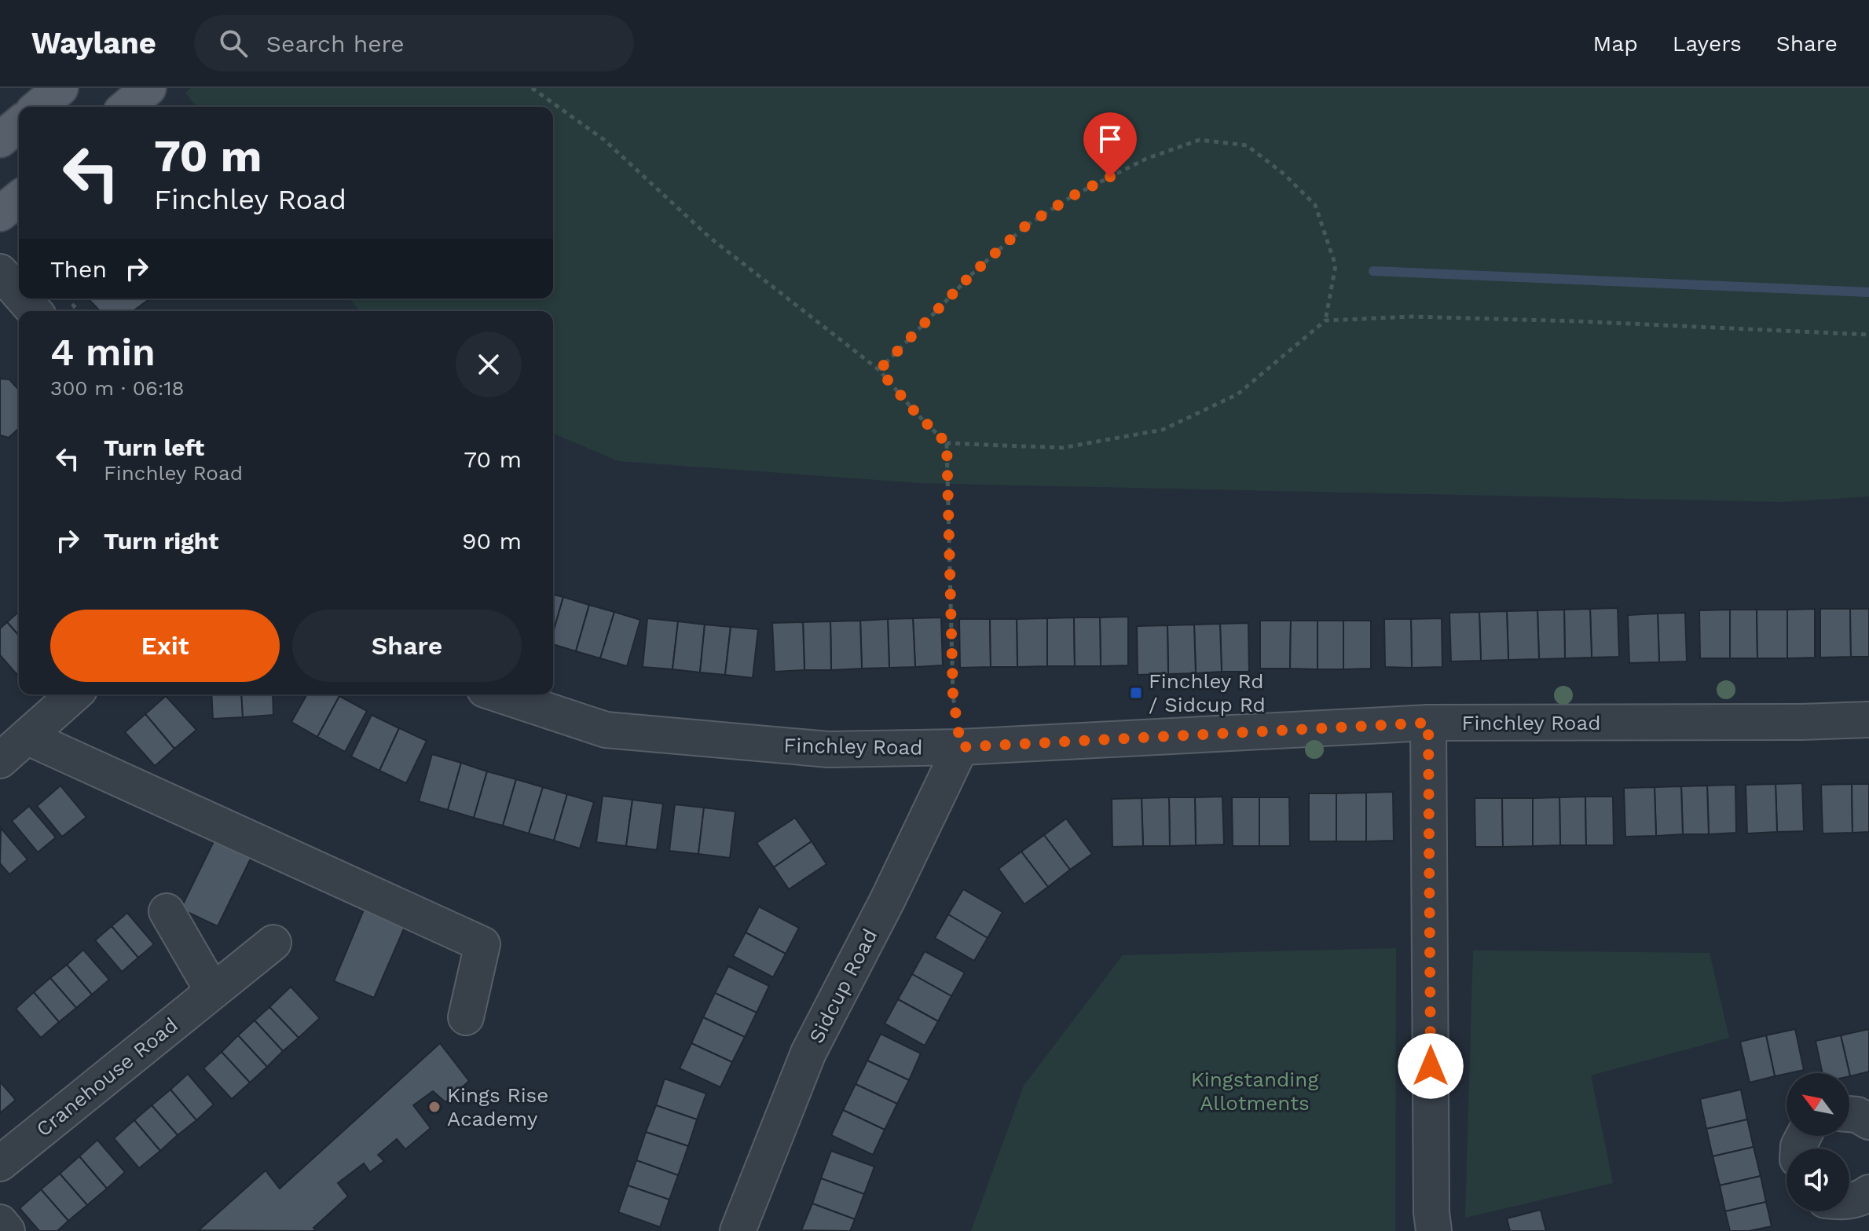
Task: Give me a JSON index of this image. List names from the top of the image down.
{
  "streets": {
    "street": ["Finchley Road", "Sidcup Road", "Cranehouse Road"]
  },
  "crossings": [
    ["Finchley Road", "Sidcup Road"]
  ],
  "parks": ["Kingstanding Allotments"],
  "places": {
    "transit": ["Finchley Rd / Sidcup Rd"],
    "other": ["Kings Rise Academy"]
  },
  "north": "top left",
  "page": {
    "header": "Waylane",
    "search": "Search here",
    "nav": ["Map", "Layers", "Share"],
    "turn": ["70 m", "Finchley Road"],
    "then": "Then",
    "heading": ["4 min", "300 m · 06:18"],
    "list": [
      {
        "name": "Turn left",
        "note": "Finchley Road",
        "value": "70 m"
      },
      {
        "name": "Turn right",
        "value": "90 m"
      }
    ],
    "buttons": ["Exit", "Share"]
  }
}
